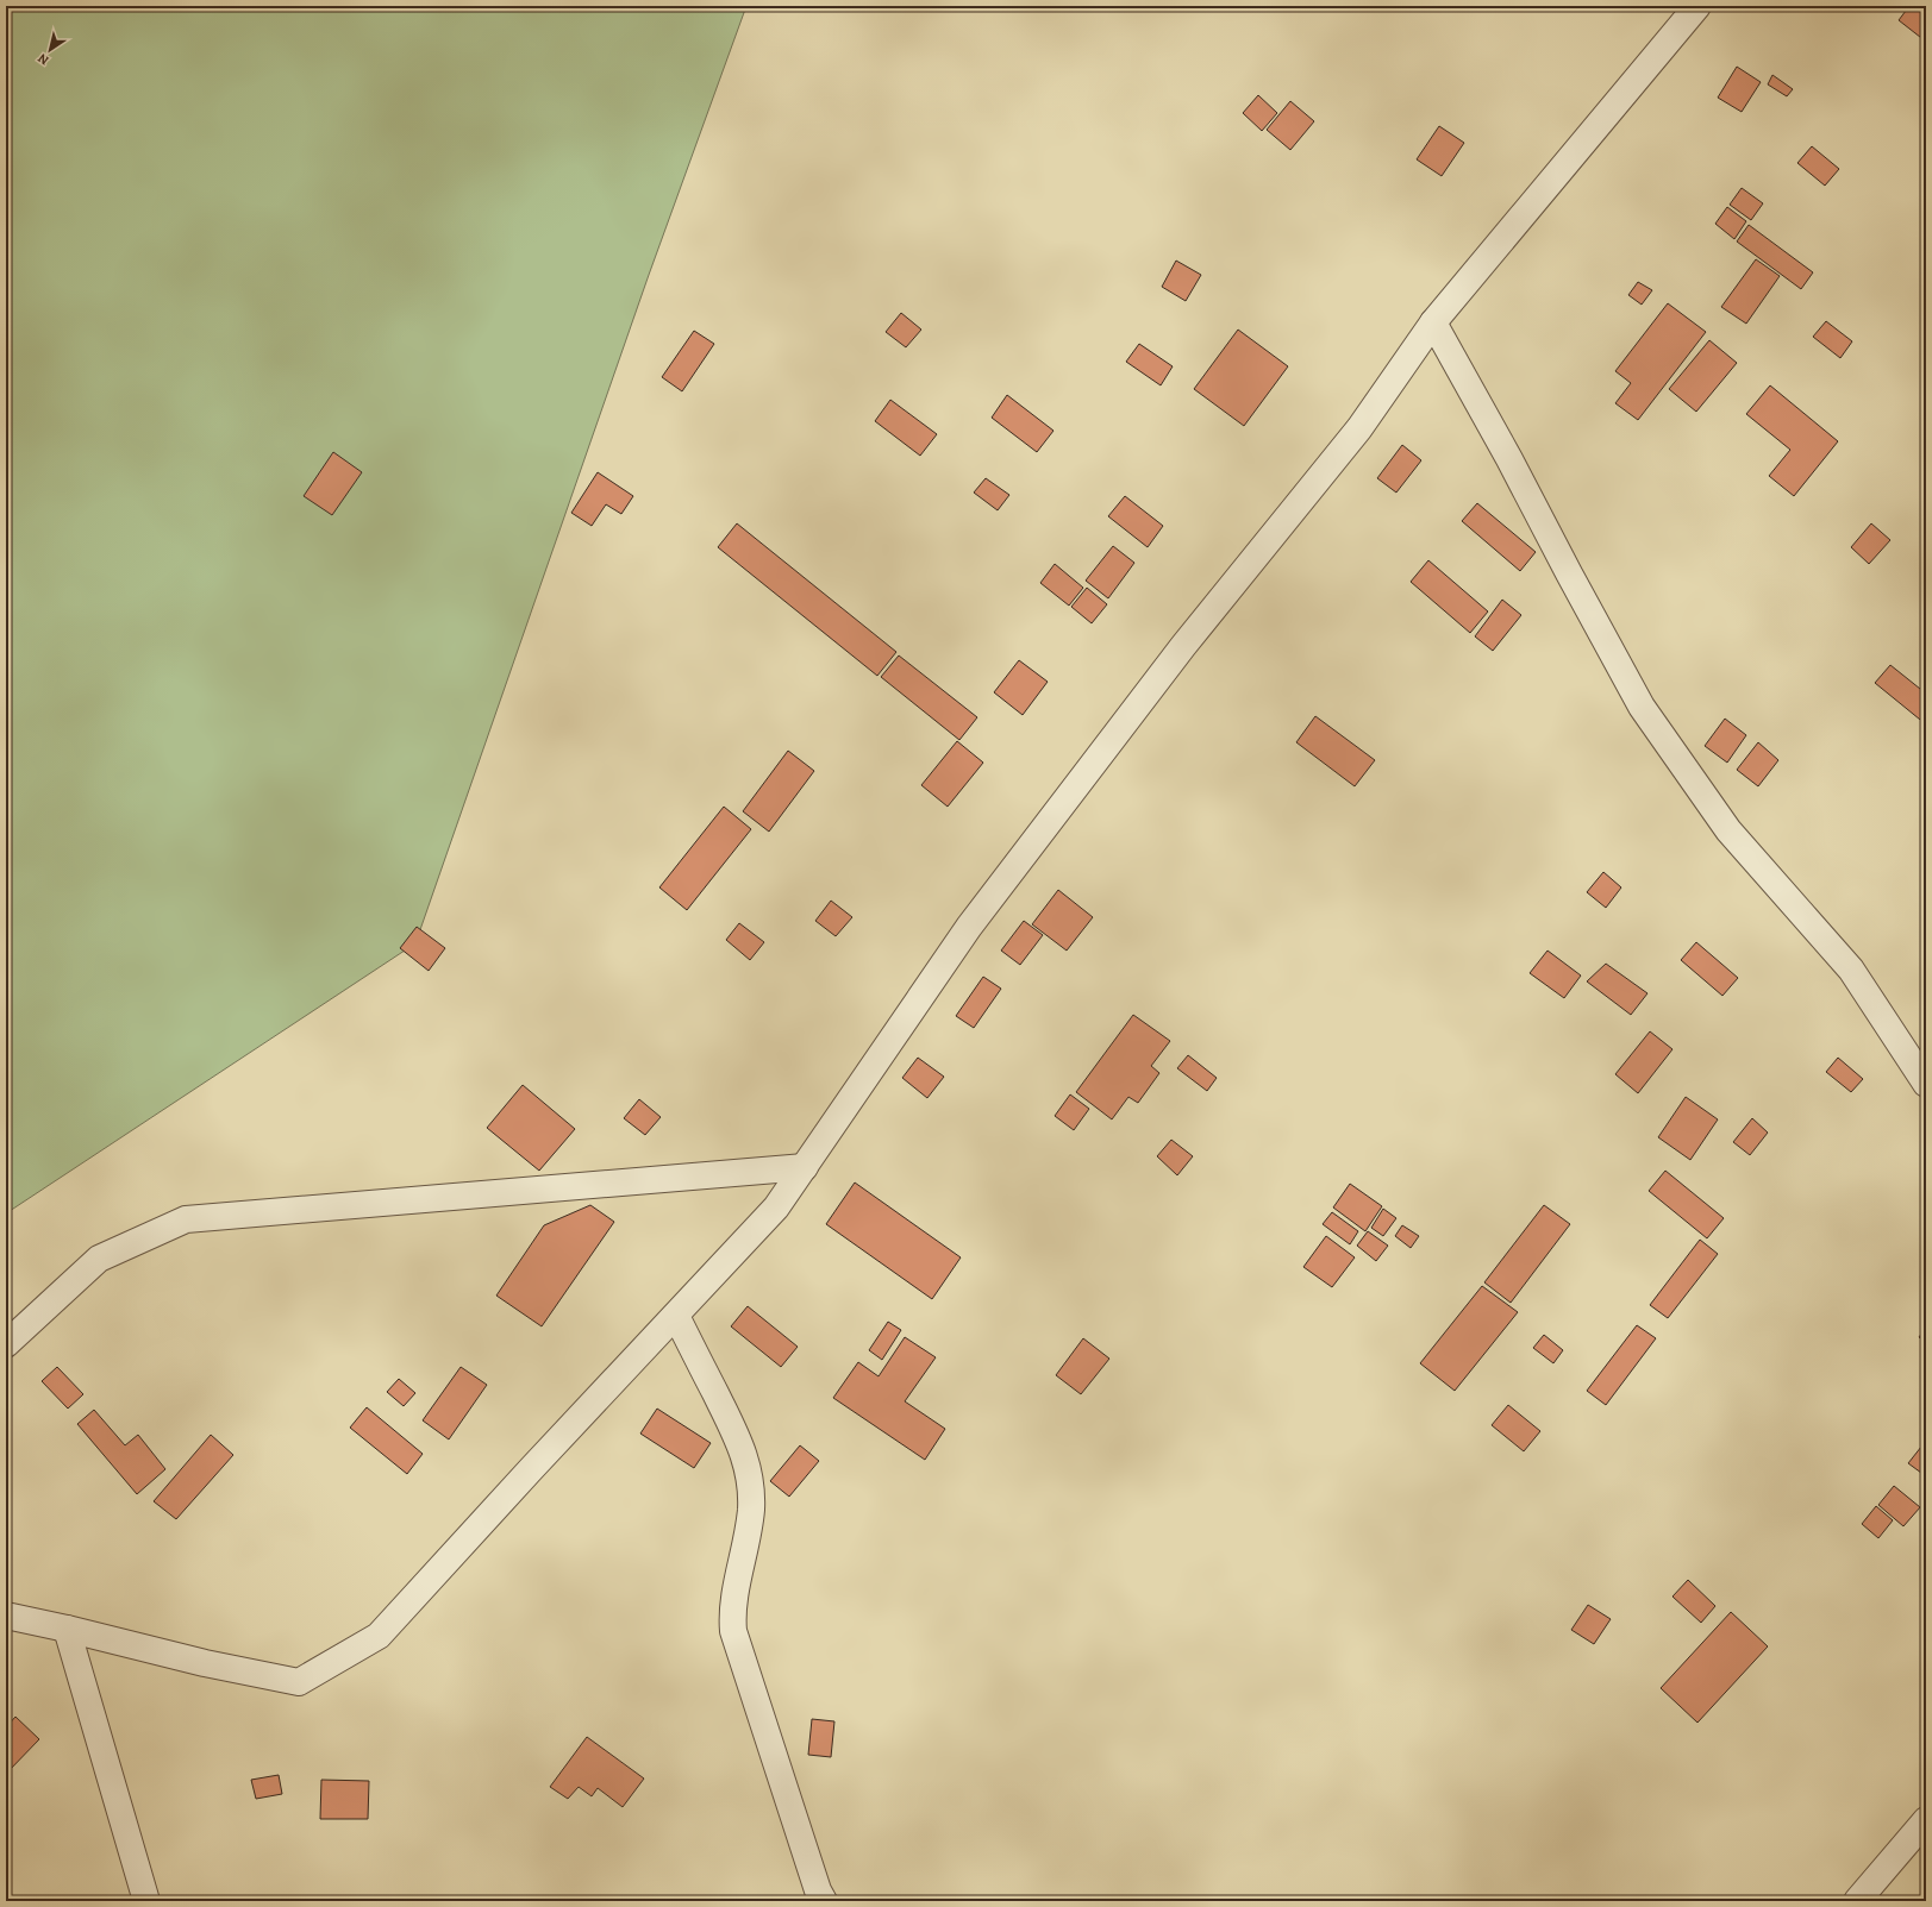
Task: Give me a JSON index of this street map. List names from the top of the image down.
{
  "north": "bottom left"
}
